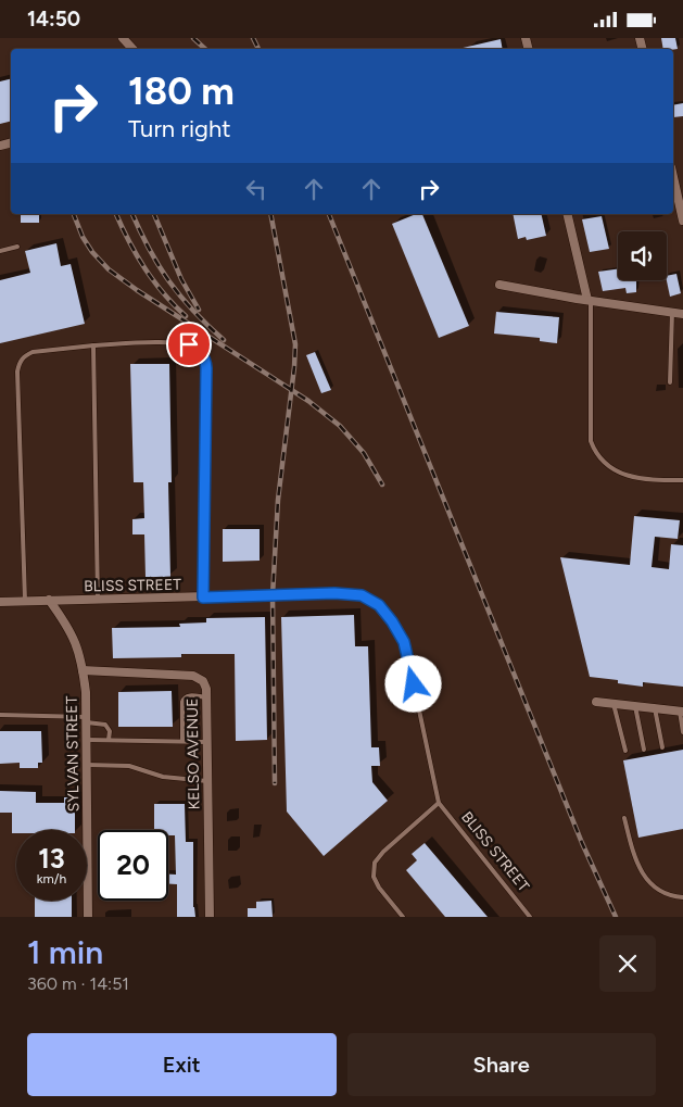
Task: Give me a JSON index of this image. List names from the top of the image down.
{
  "streets": {
    "street": ["BLISS STREET", "SYLVAN STREET", "KELSO AVENUE"]
  },
  "crossings": [
    ["BLISS STREET", "SYLVAN STREET"],
    ["SYLVAN STREET", "KELSO AVENUE"]
  ],
  "page": {
    "status": "14:50",
    "turn": ["180 m", "Turn right"],
    "speed": "13 km/h",
    "limit": "20",
    "heading": ["1 min", "360 m · 14:51"],
    "buttons": ["Exit", "Share"]
  }
}
